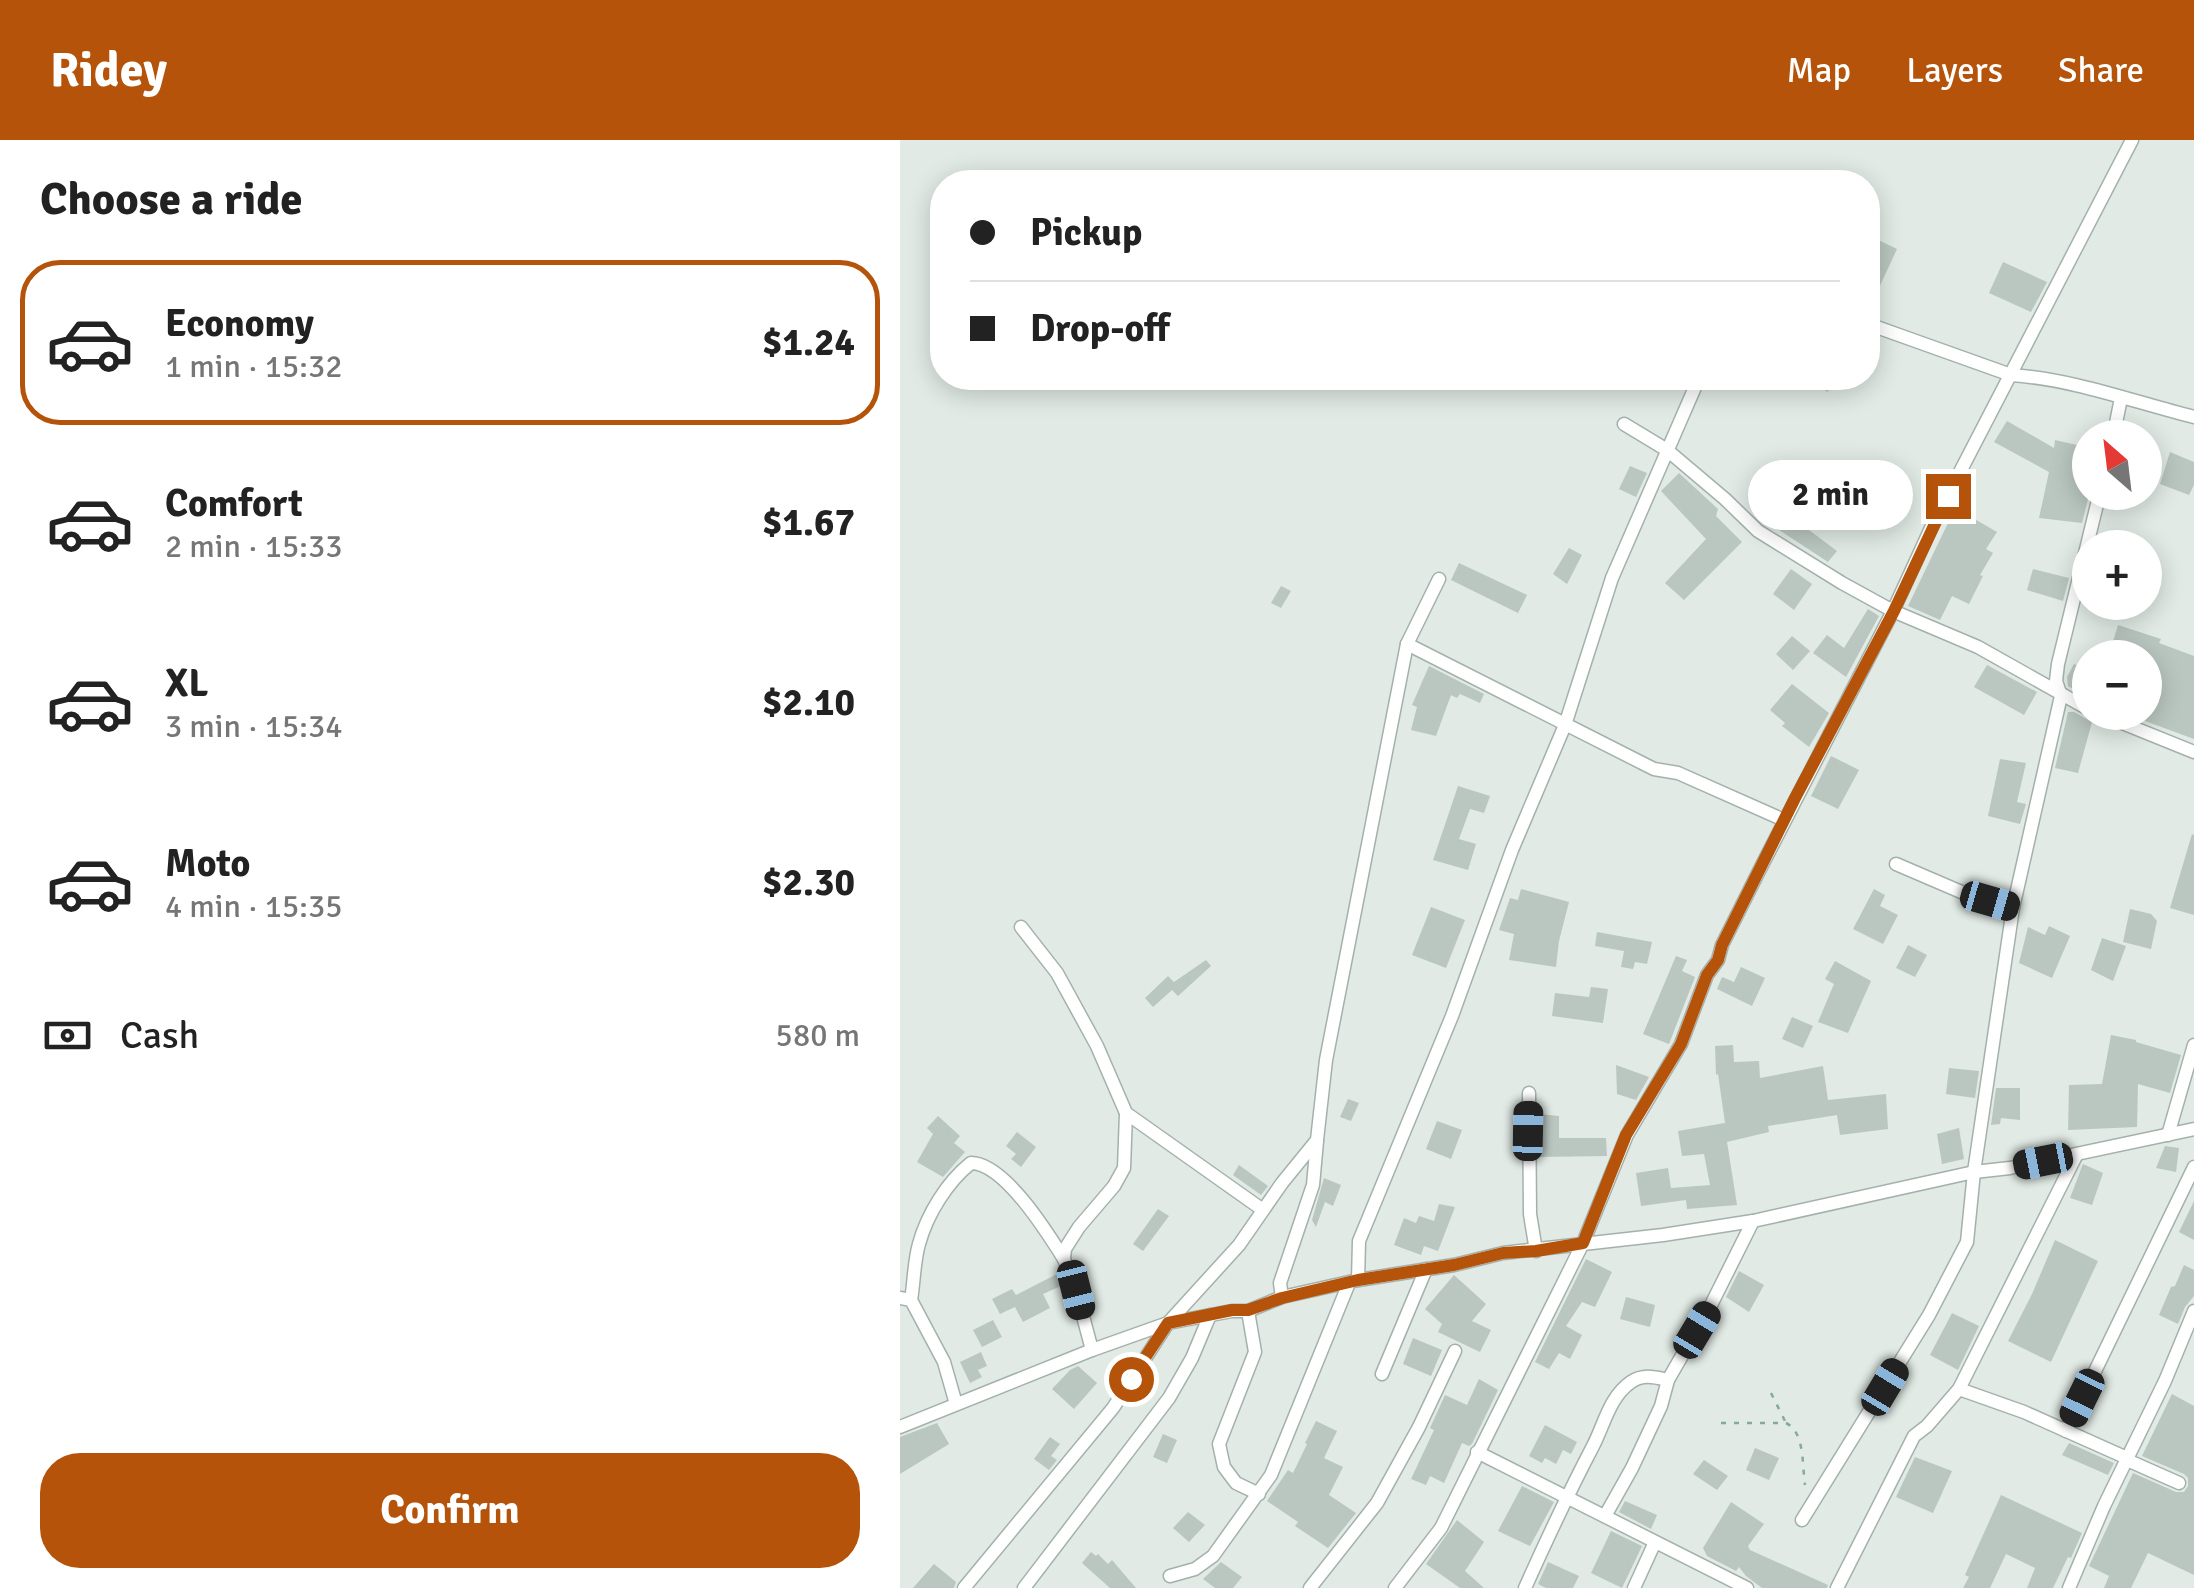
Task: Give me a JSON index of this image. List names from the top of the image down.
{
  "north": "top left",
  "page": {
    "header": "Ridey",
    "nav": ["Map", "Layers", "Share"],
    "heading": "Choose a ride",
    "banner": ["Pickup", "Drop-off"],
    "list": [
      {
        "name": "Economy",
        "note": "1 min · 15:32",
        "value": "$1.24"
      },
      {
        "name": "Comfort",
        "note": "2 min · 15:33",
        "value": "$1.67"
      },
      {
        "name": "XL",
        "note": "3 min · 15:34",
        "value": "$2.10"
      },
      {
        "name": "Moto",
        "note": "4 min · 15:35",
        "value": "$2.30"
      }
    ],
    "map_buttons": ["+", "−"],
    "bubble": "2 min",
    "pay": ["Cash", "580 m"],
    "buttons": "Confirm"
  }
}
